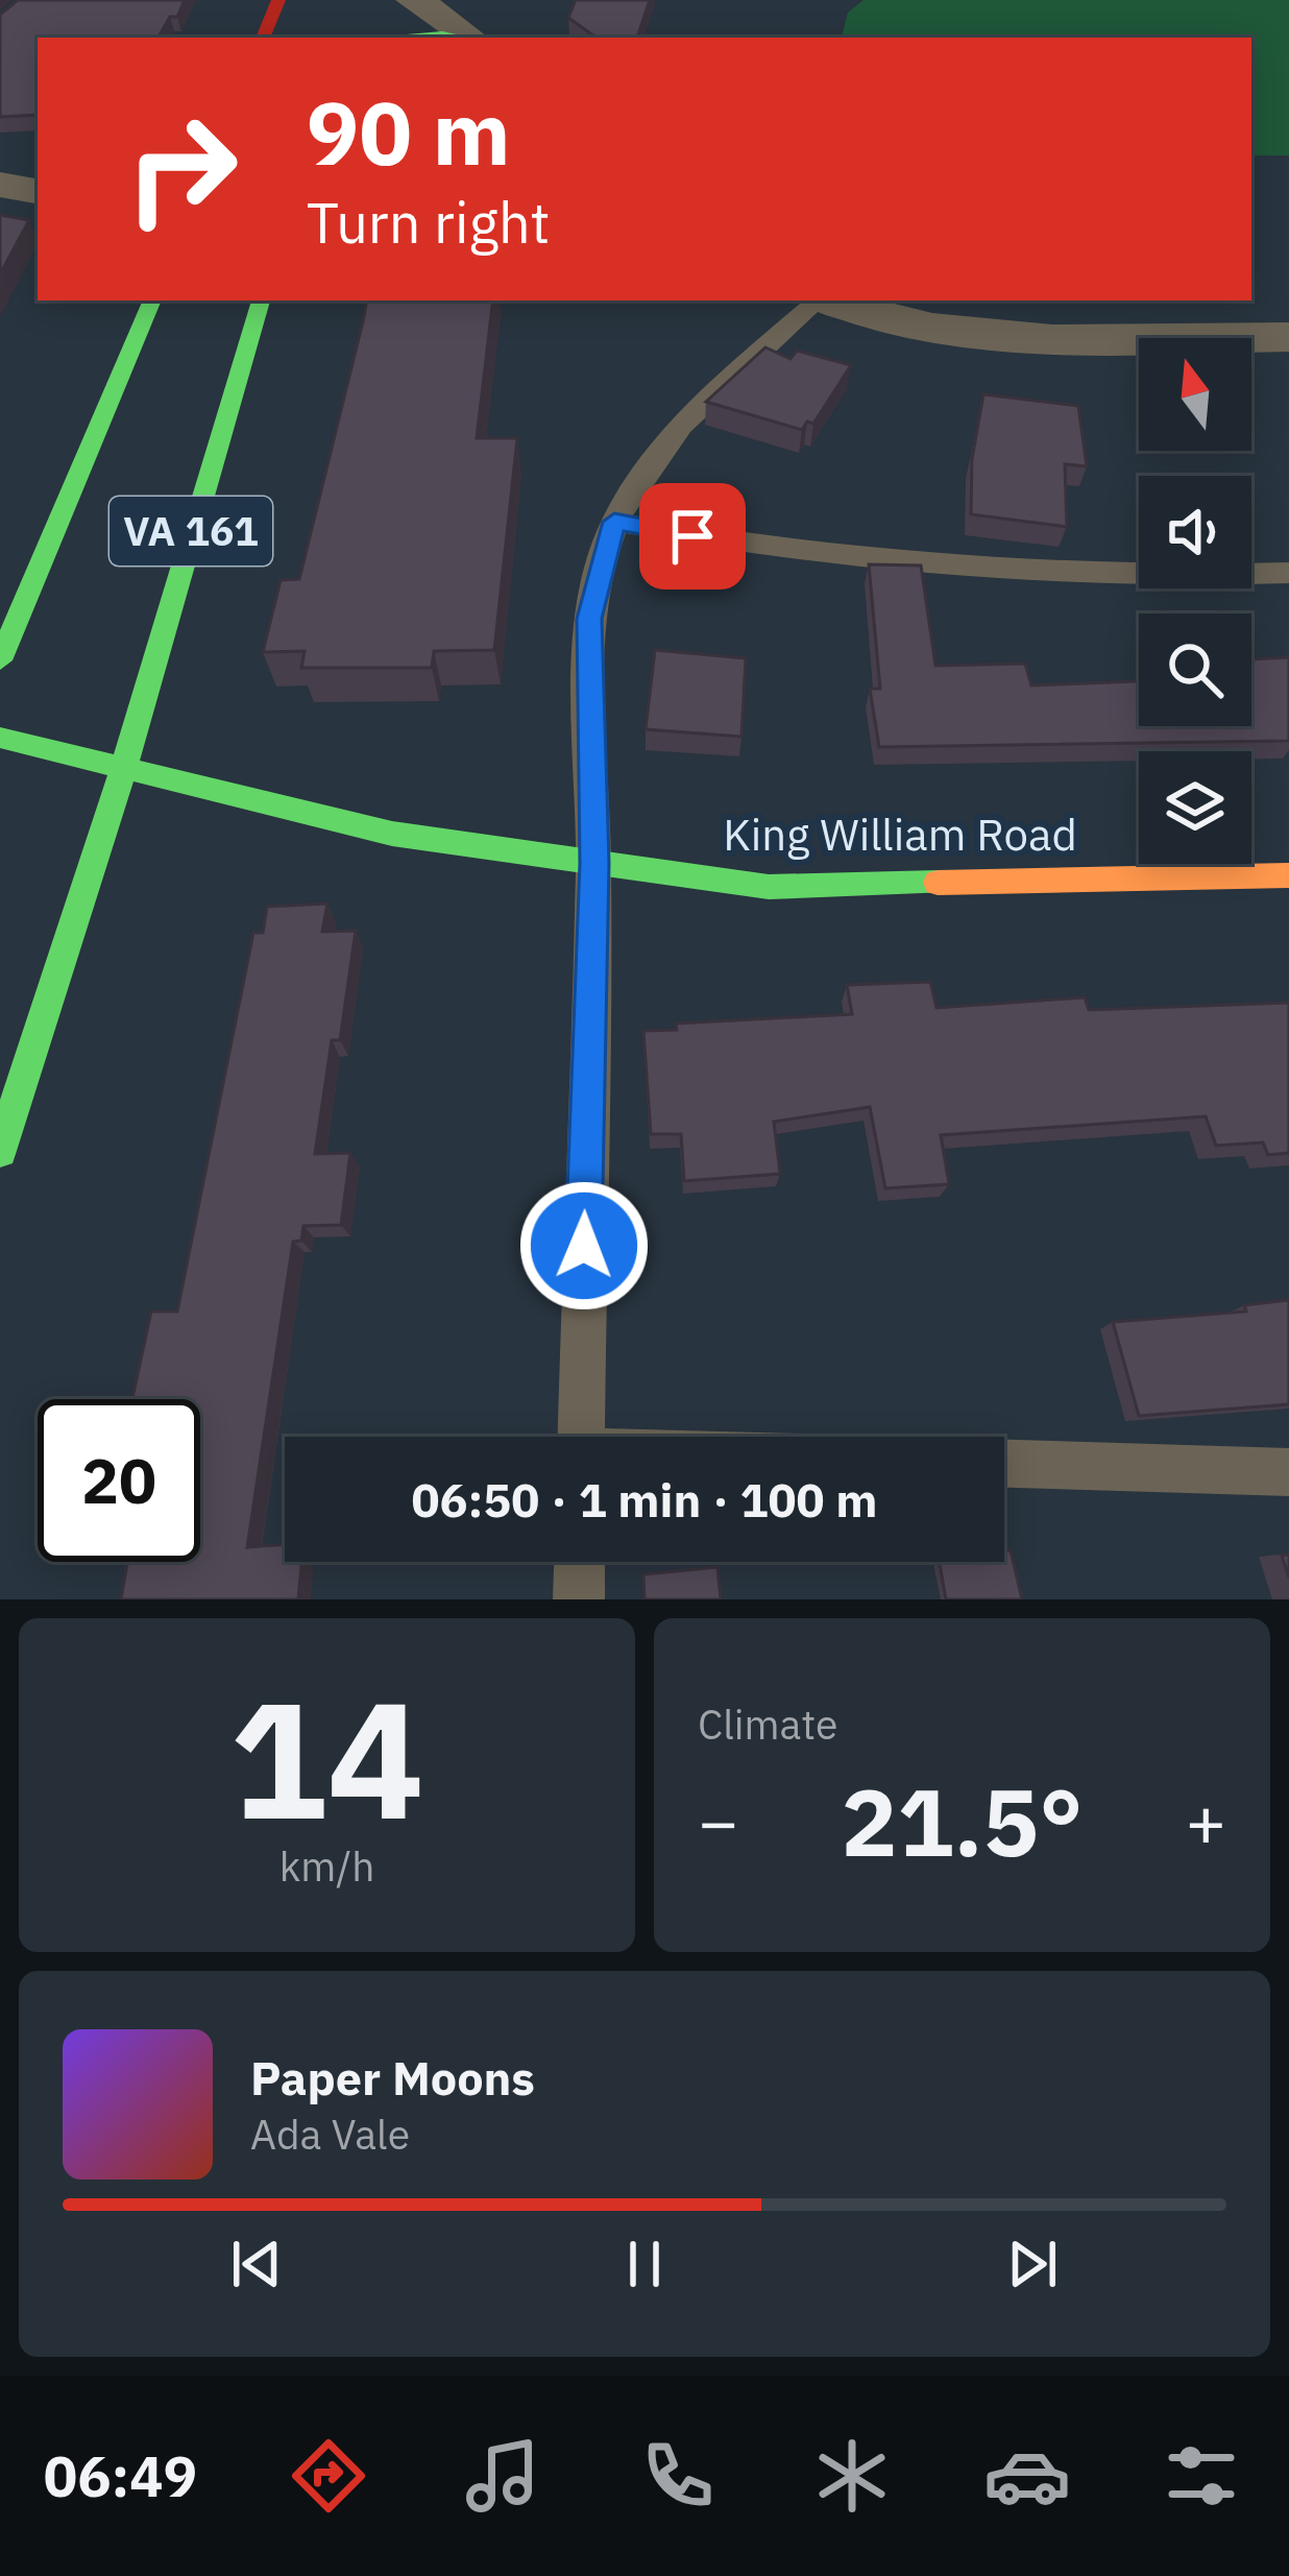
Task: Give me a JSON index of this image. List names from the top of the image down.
{
  "streets": {
    "main road": ["VA 161", "King William Road"]
  },
  "crossings": [
    ["VA 161", "King William Road"]
  ],
  "north": "top",
  "page": {
    "turn": ["90 m", "Turn right"],
    "limit": "20",
    "trip": "06:50 · 1 min · 100 m",
    "tile": [
      ["14", "km/h"],
      "Climate"
    ],
    "heat": ["−", "21.5°", "+"],
    "song": ["Paper Moons", "Ada Vale"],
    "tabs": "06:49"
  }
}
